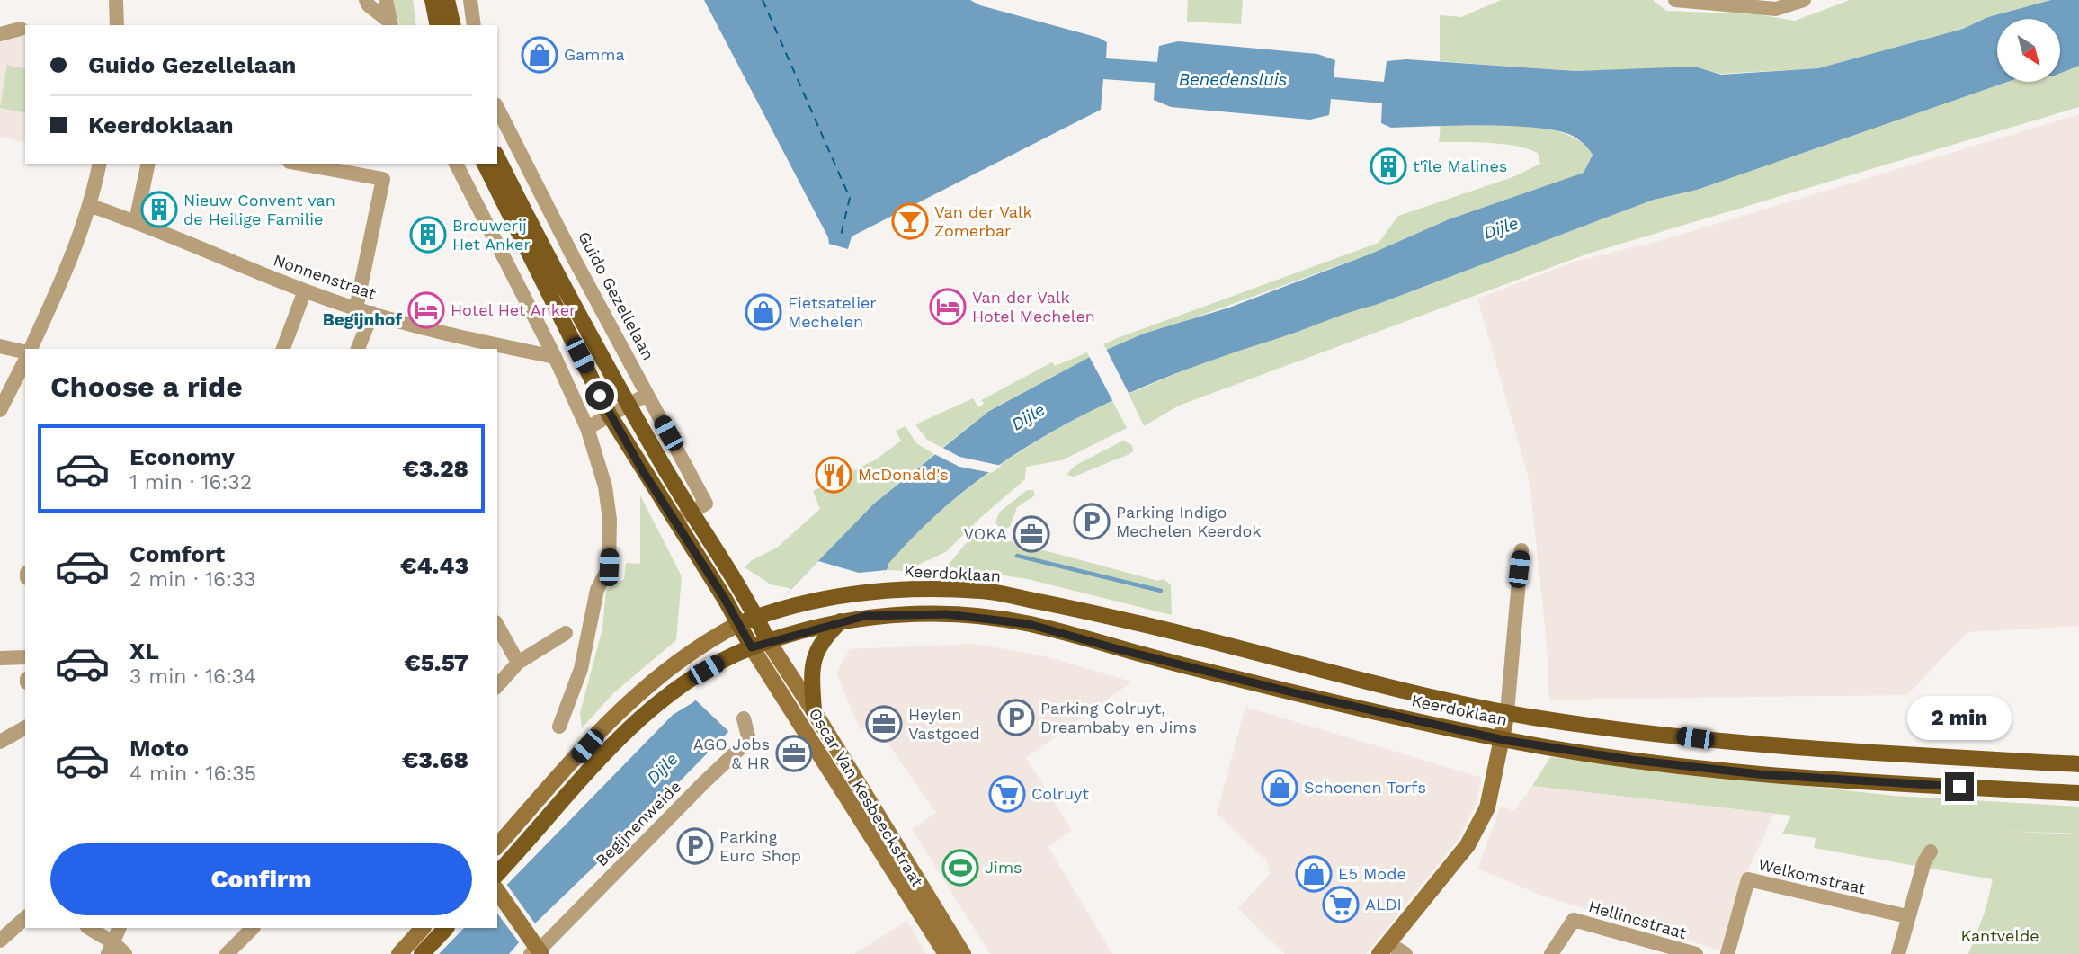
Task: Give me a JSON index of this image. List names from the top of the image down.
{
  "streets": {
    "main road": ["Guido Gezellelaan", "Keerdoklaan", "Oscar Van Kesbeeckstraat"],
    "street": [
      "Nonnenstraat",
      "Begijnenweide",
      "Welkomstraat",
      "Hellincstraat"
    ]
  },
  "crossings": [
    ["Guido Gezellelaan", "Keerdoklaan"],
    ["Guido Gezellelaan", "Oscar Van Kesbeeckstraat"],
    ["Keerdoklaan", "Oscar Van Kesbeeckstraat"]
  ],
  "districts": ["Begijnhof"],
  "water": ["Benedensluis", "Dijle"],
  "parks": ["Kantvelde"],
  "places": {
    "shop": [
      "Gamma",
      "Fietsatelier Mechelen",
      "Schoenen Torfs",
      "E5 Mode"
    ],
    "building": ["t'île Malines", "Nieuw Convent van de Heilige Familie", "Brouwerij Het Anker"],
    "bar": ["Van der Valk Zomerbar"],
    "hotel": ["Van der Valk Hotel Mechelen", "Hotel Het Anker"],
    "restaurant": ["McDonald's"],
    "parking": ["Parking Indigo Mechelen Keerdok", "Parking Colruyt, Dreambaby en Jims", "Parking Euro Shop"],
    "office": ["VOKA", "Heylen Vastgoed", "AGO Jobs & HR"],
    "supermarket": ["Colruyt", "ALDI"],
    "sports": ["Jims"]
  },
  "north": "bottom right",
  "page": {
    "banner": ["Guido Gezellelaan", "Keerdoklaan"],
    "heading": "Choose a ride",
    "list": [
      {
        "name": "Economy",
        "note": "1 min · 16:32",
        "value": "€3.28"
      },
      {
        "name": "Comfort",
        "note": "2 min · 16:33",
        "value": "€4.43"
      },
      {
        "name": "XL",
        "note": "3 min · 16:34",
        "value": "€5.57"
      },
      {
        "name": "Moto",
        "note": "4 min · 16:35",
        "value": "€3.68"
      }
    ],
    "bubble": "2 min",
    "buttons": "Confirm"
  }
}
